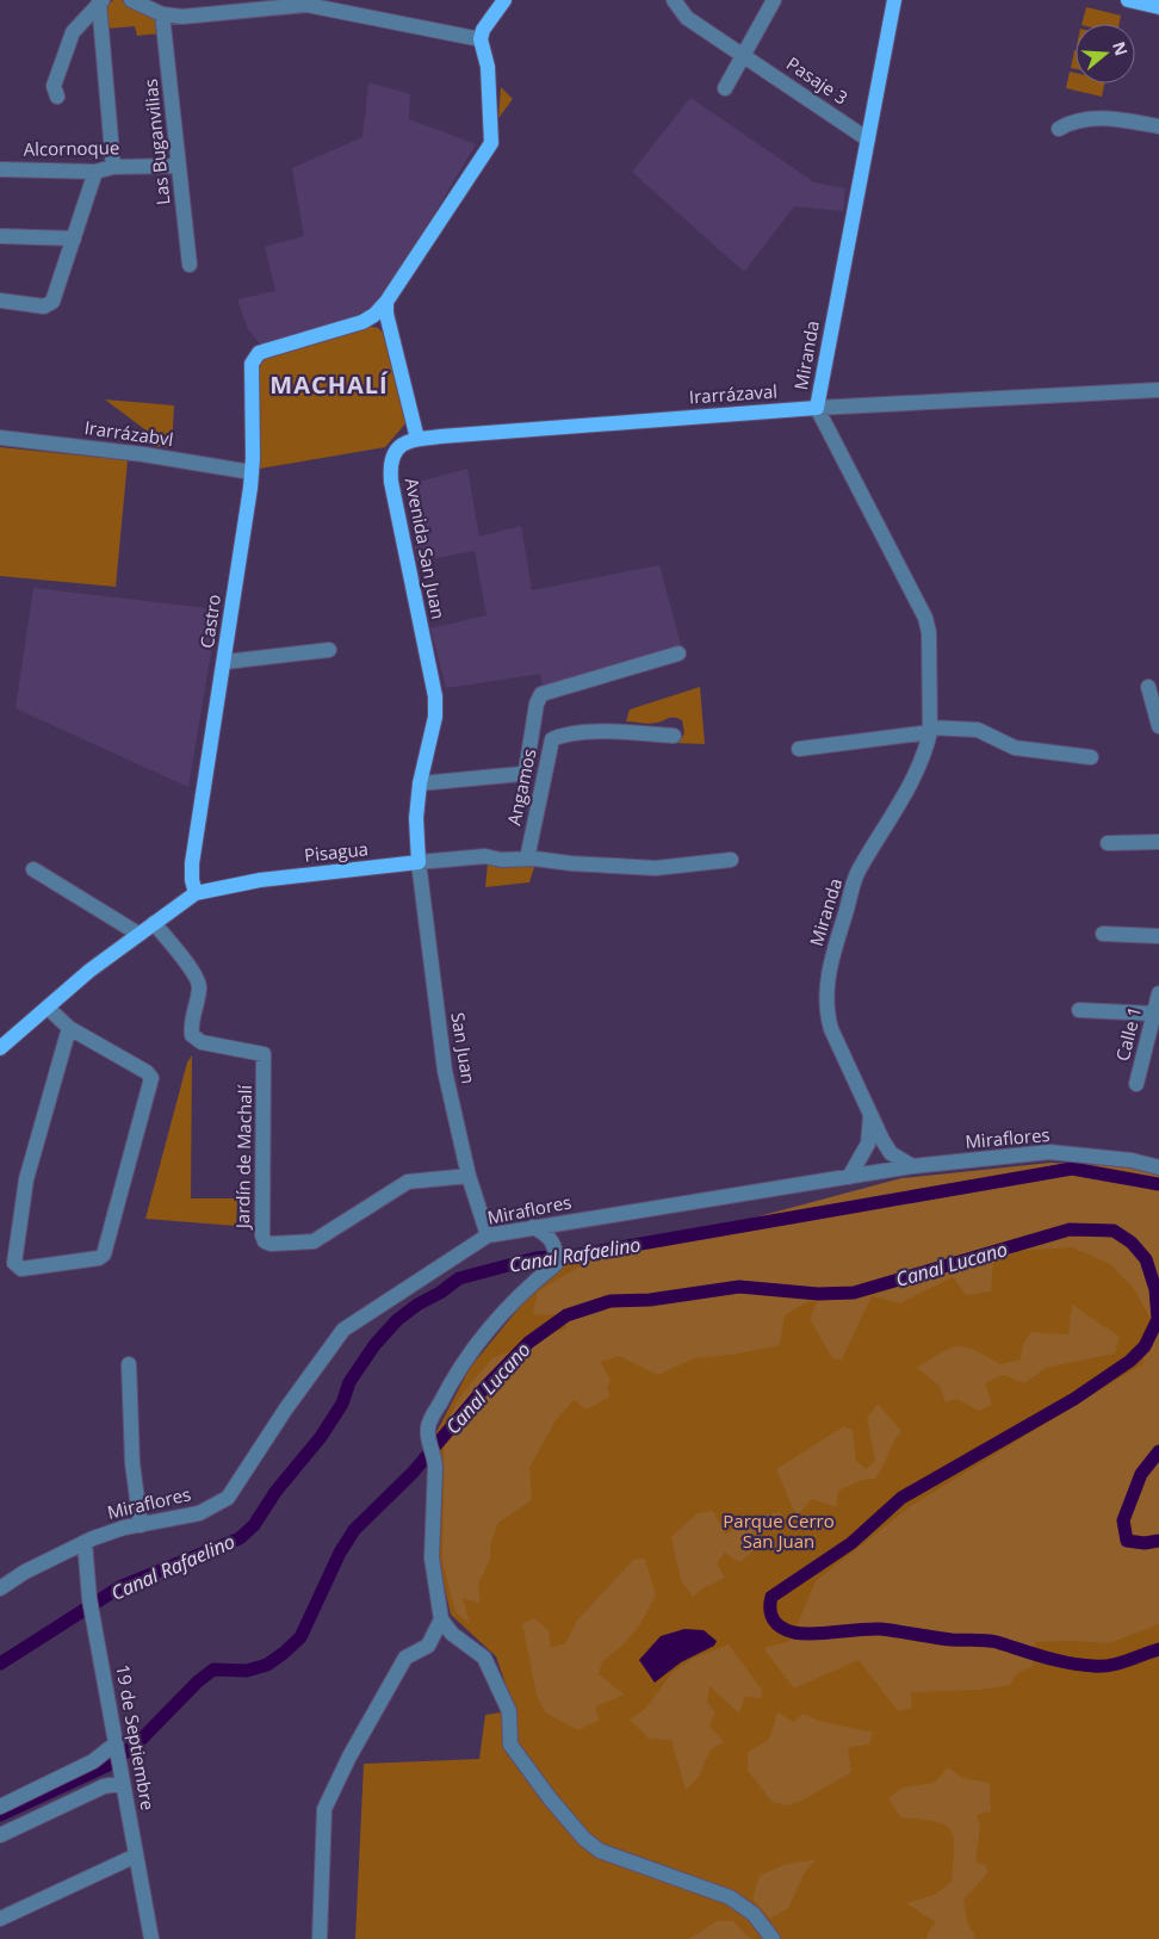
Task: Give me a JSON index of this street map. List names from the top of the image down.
{
  "streets": {
    "main road": [
      "Miranda",
      "Irarrázaval",
      "Avenida San Juan",
      "Castro",
      "Pisagua"
    ],
    "street": [
      "Pasaje 3",
      "Las Buganvilias",
      "Alcornoque",
      "Irarrázabvl",
      "Angamos",
      "Calle 1",
      "San Juan",
      "Miraflores",
      "Jardín de Machalí",
      "19 de Septiembre"
    ]
  },
  "crossings": [
    ["Pasaje 3", "Miranda"],
    ["Las Buganvilias", "Alcornoque"],
    ["Miranda", "Irarrázaval"],
    ["Miranda", "Miraflores"],
    ["Irarrázaval", "Avenida San Juan"],
    ["Irarrázabvl", "Castro"],
    ["Avenida San Juan", "Pisagua"],
    ["Avenida San Juan", "San Juan"],
    ["Castro", "Pisagua"],
    ["Angamos", "Pisagua"],
    ["Pisagua", "San Juan"],
    ["Pisagua", "Jardín de Machalí"],
    ["San Juan", "Miraflores"],
    ["San Juan", "Jardín de Machalí"],
    ["Miraflores", "19 de Septiembre"]
  ],
  "districts": ["MACHALÍ"],
  "water": ["Canal Rafaelino", "Canal Lucano"],
  "parks": ["Parque Cerro San Juan"],
  "north": "right"
}
